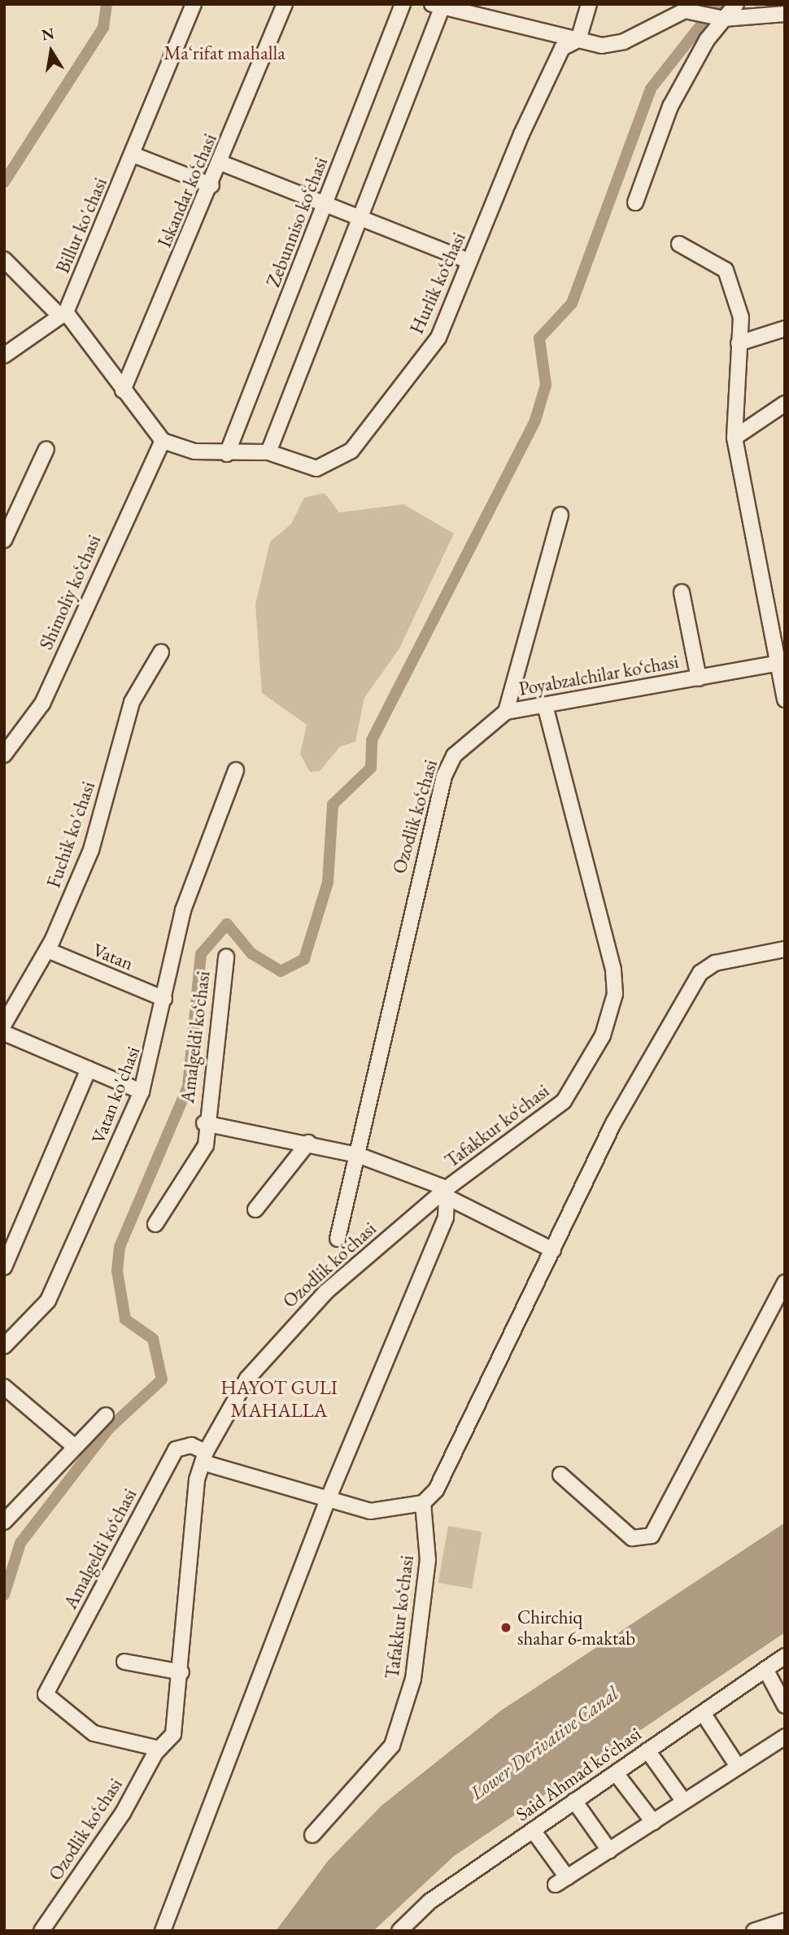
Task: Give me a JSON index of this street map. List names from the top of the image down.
{
  "streets": {
    "street": [
      "Iskandar ko‘chasi",
      "Zebunniso ko‘chasi",
      "Billur ko'chasi",
      "Hurlik ko‘chasi",
      "Shimoliy ko‘chasi",
      "Poyabzalchilar ko‘chasi",
      "Ozodlik ko‘chasi",
      "Fuchik ko'chasi",
      "Vatan",
      "Amalgeldi ko‘chasi",
      "Vatan ko'chasi",
      "Tafakkur ko‘chasi",
      "Said Ahmad ko‘chasi"
    ]
  },
  "crossings": [
    ["Zebunniso ko‘chasi", "Hurlik ko‘chasi"],
    ["Hurlik ko‘chasi", "Shimoliy ko‘chasi"],
    ["Poyabzalchilar ko‘chasi", "Ozodlik ko‘chasi"],
    ["Poyabzalchilar ko‘chasi", "Tafakkur ko‘chasi"],
    ["Ozodlik ko‘chasi", "Amalgeldi ko‘chasi"],
    ["Ozodlik ko‘chasi", "Tafakkur ko‘chasi"],
    ["Fuchik ko'chasi", "Vatan"],
    ["Vatan", "Vatan ko'chasi"]
  ],
  "districts": ["Maʻrifat mahalla", "HAYOT GULI MAHALLA"],
  "water": ["Lower Derivative Canal"],
  "places": ["Chirchiq shahar 6-maktab"],
  "north": "top"
}
